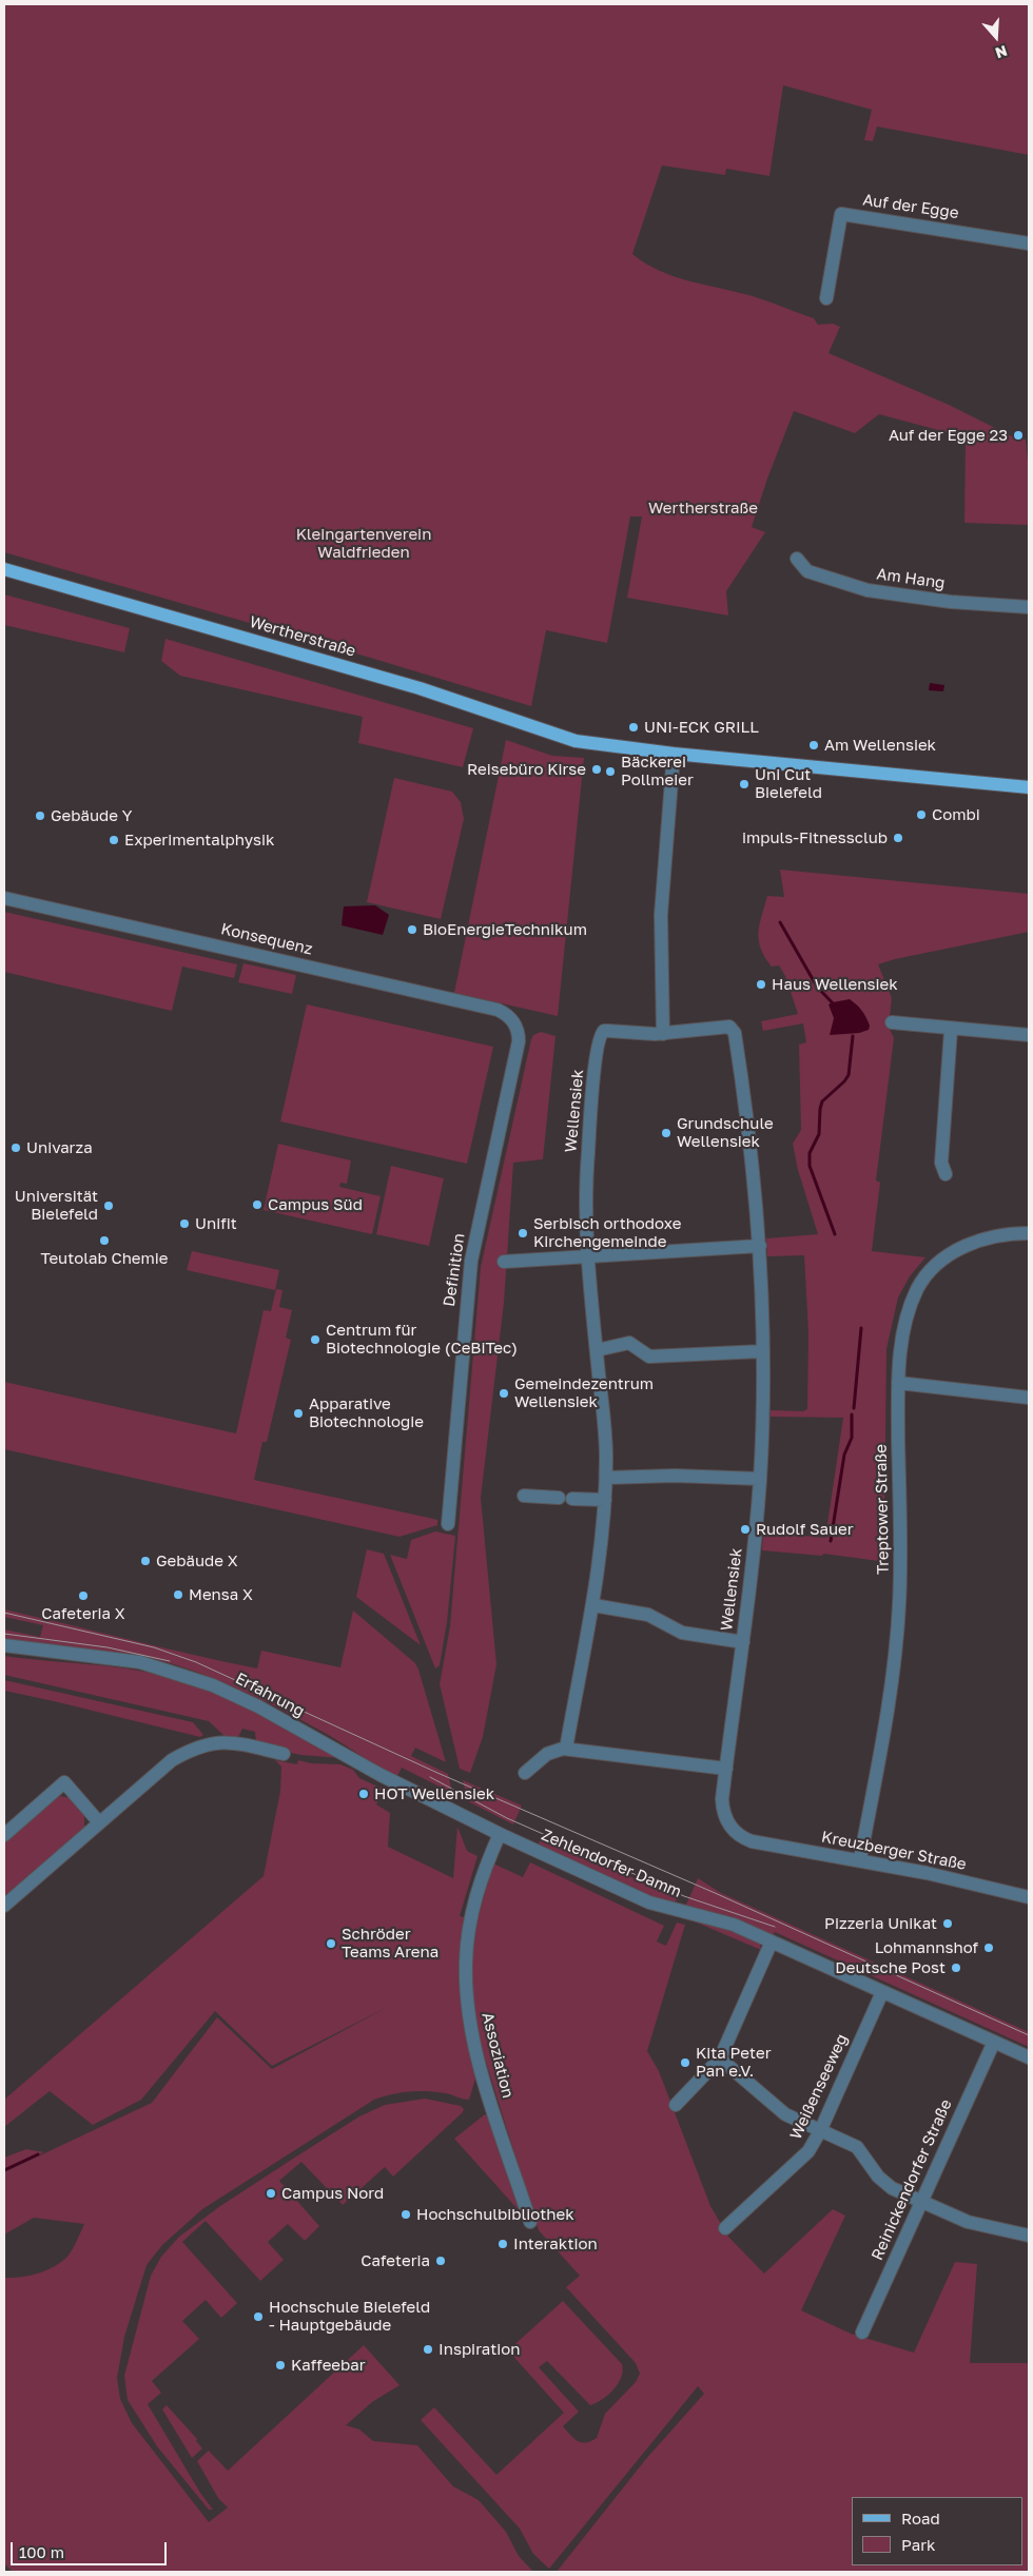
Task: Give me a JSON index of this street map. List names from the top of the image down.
{
  "streets": {
    "main road": ["Wertherstraße"],
    "street": [
      "Auf der Egge",
      "Am Hang",
      "Konsequenz",
      "Wellensiek",
      "Definition",
      "Treptower Straße",
      "Erfahrung",
      "Kreuzberger Straße",
      "Zehlendorfer Damm",
      "Assoziation",
      "Weißenseeweg",
      "Reinickendorfer Straße"
    ]
  },
  "crossings": [
    ["Konsequenz", "Definition"],
    ["Wellensiek", "Kreuzberger Straße"],
    ["Treptower Straße", "Kreuzberger Straße"],
    ["Erfahrung", "Zehlendorfer Damm"],
    ["Erfahrung", "Assoziation"],
    ["Zehlendorfer Damm", "Assoziation"],
    ["Zehlendorfer Damm", "Weißenseeweg"],
    ["Zehlendorfer Damm", "Reinickendorfer Straße"]
  ],
  "parks": ["Wertherstraße", "Kleingartenverein Waldfrieden"],
  "places": [
    "Auf der Egge 23",
    "UNI-ECK GRILL",
    "Am Wellensiek",
    "Reisebüro Kirse",
    "Bäckerei Pollmeier",
    "Uni Cut Bielefeld",
    "Combi",
    "Gebäude Y",
    "impuls-Fitnessclub",
    "Experimentalphysik",
    "BioEnergieTechnikum",
    "Haus Wellensiek",
    "Grundschule Wellensiek",
    "Univarza",
    "Campus Süd",
    "Universität Bielefeld",
    "Unifit",
    "Serbisch orthodoxe Kirchengemeinde",
    "Teutolab Chemie",
    "Centrum für Biotechnologie (CeBiTec)",
    "Gemeindezentrum Wellensiek",
    "Apparative Biotechnologie",
    "Rudolf Sauer",
    "Gebäude X",
    "Mensa X",
    "Cafeteria X",
    "HOT Wellensiek",
    "Pizzeria Unikat",
    "Schröder Teams Arena",
    "Lohmannshof",
    "Deutsche Post",
    "Kita Peter Pan e.V.",
    "Campus Nord",
    "Hochschulbibliothek",
    "Interaktion",
    "Cafeteria",
    "Hochschule Bielefeld - Hauptgebäude",
    "Inspiration",
    "Kaffeebar"
  ],
  "legend": ["Road", "Park"],
  "scale_bar": "100 m",
  "north": "bottom"
}
